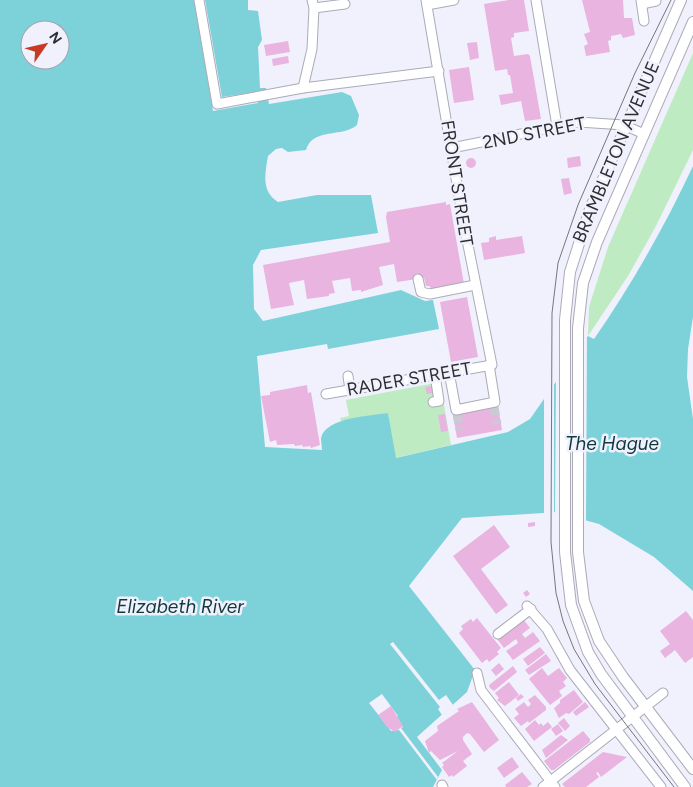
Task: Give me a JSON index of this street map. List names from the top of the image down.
{
  "streets": {
    "main road": ["BRAMBLETON AVENUE"],
    "street": ["2ND STREET", "FRONT STREET", "RADER STREET"]
  },
  "crossings": [
    ["2ND STREET", "BRAMBLETON AVENUE"],
    ["2ND STREET", "FRONT STREET"],
    ["FRONT STREET", "RADER STREET"]
  ],
  "water": ["The Hague", "Elizabeth River"],
  "north": "top right"
}
